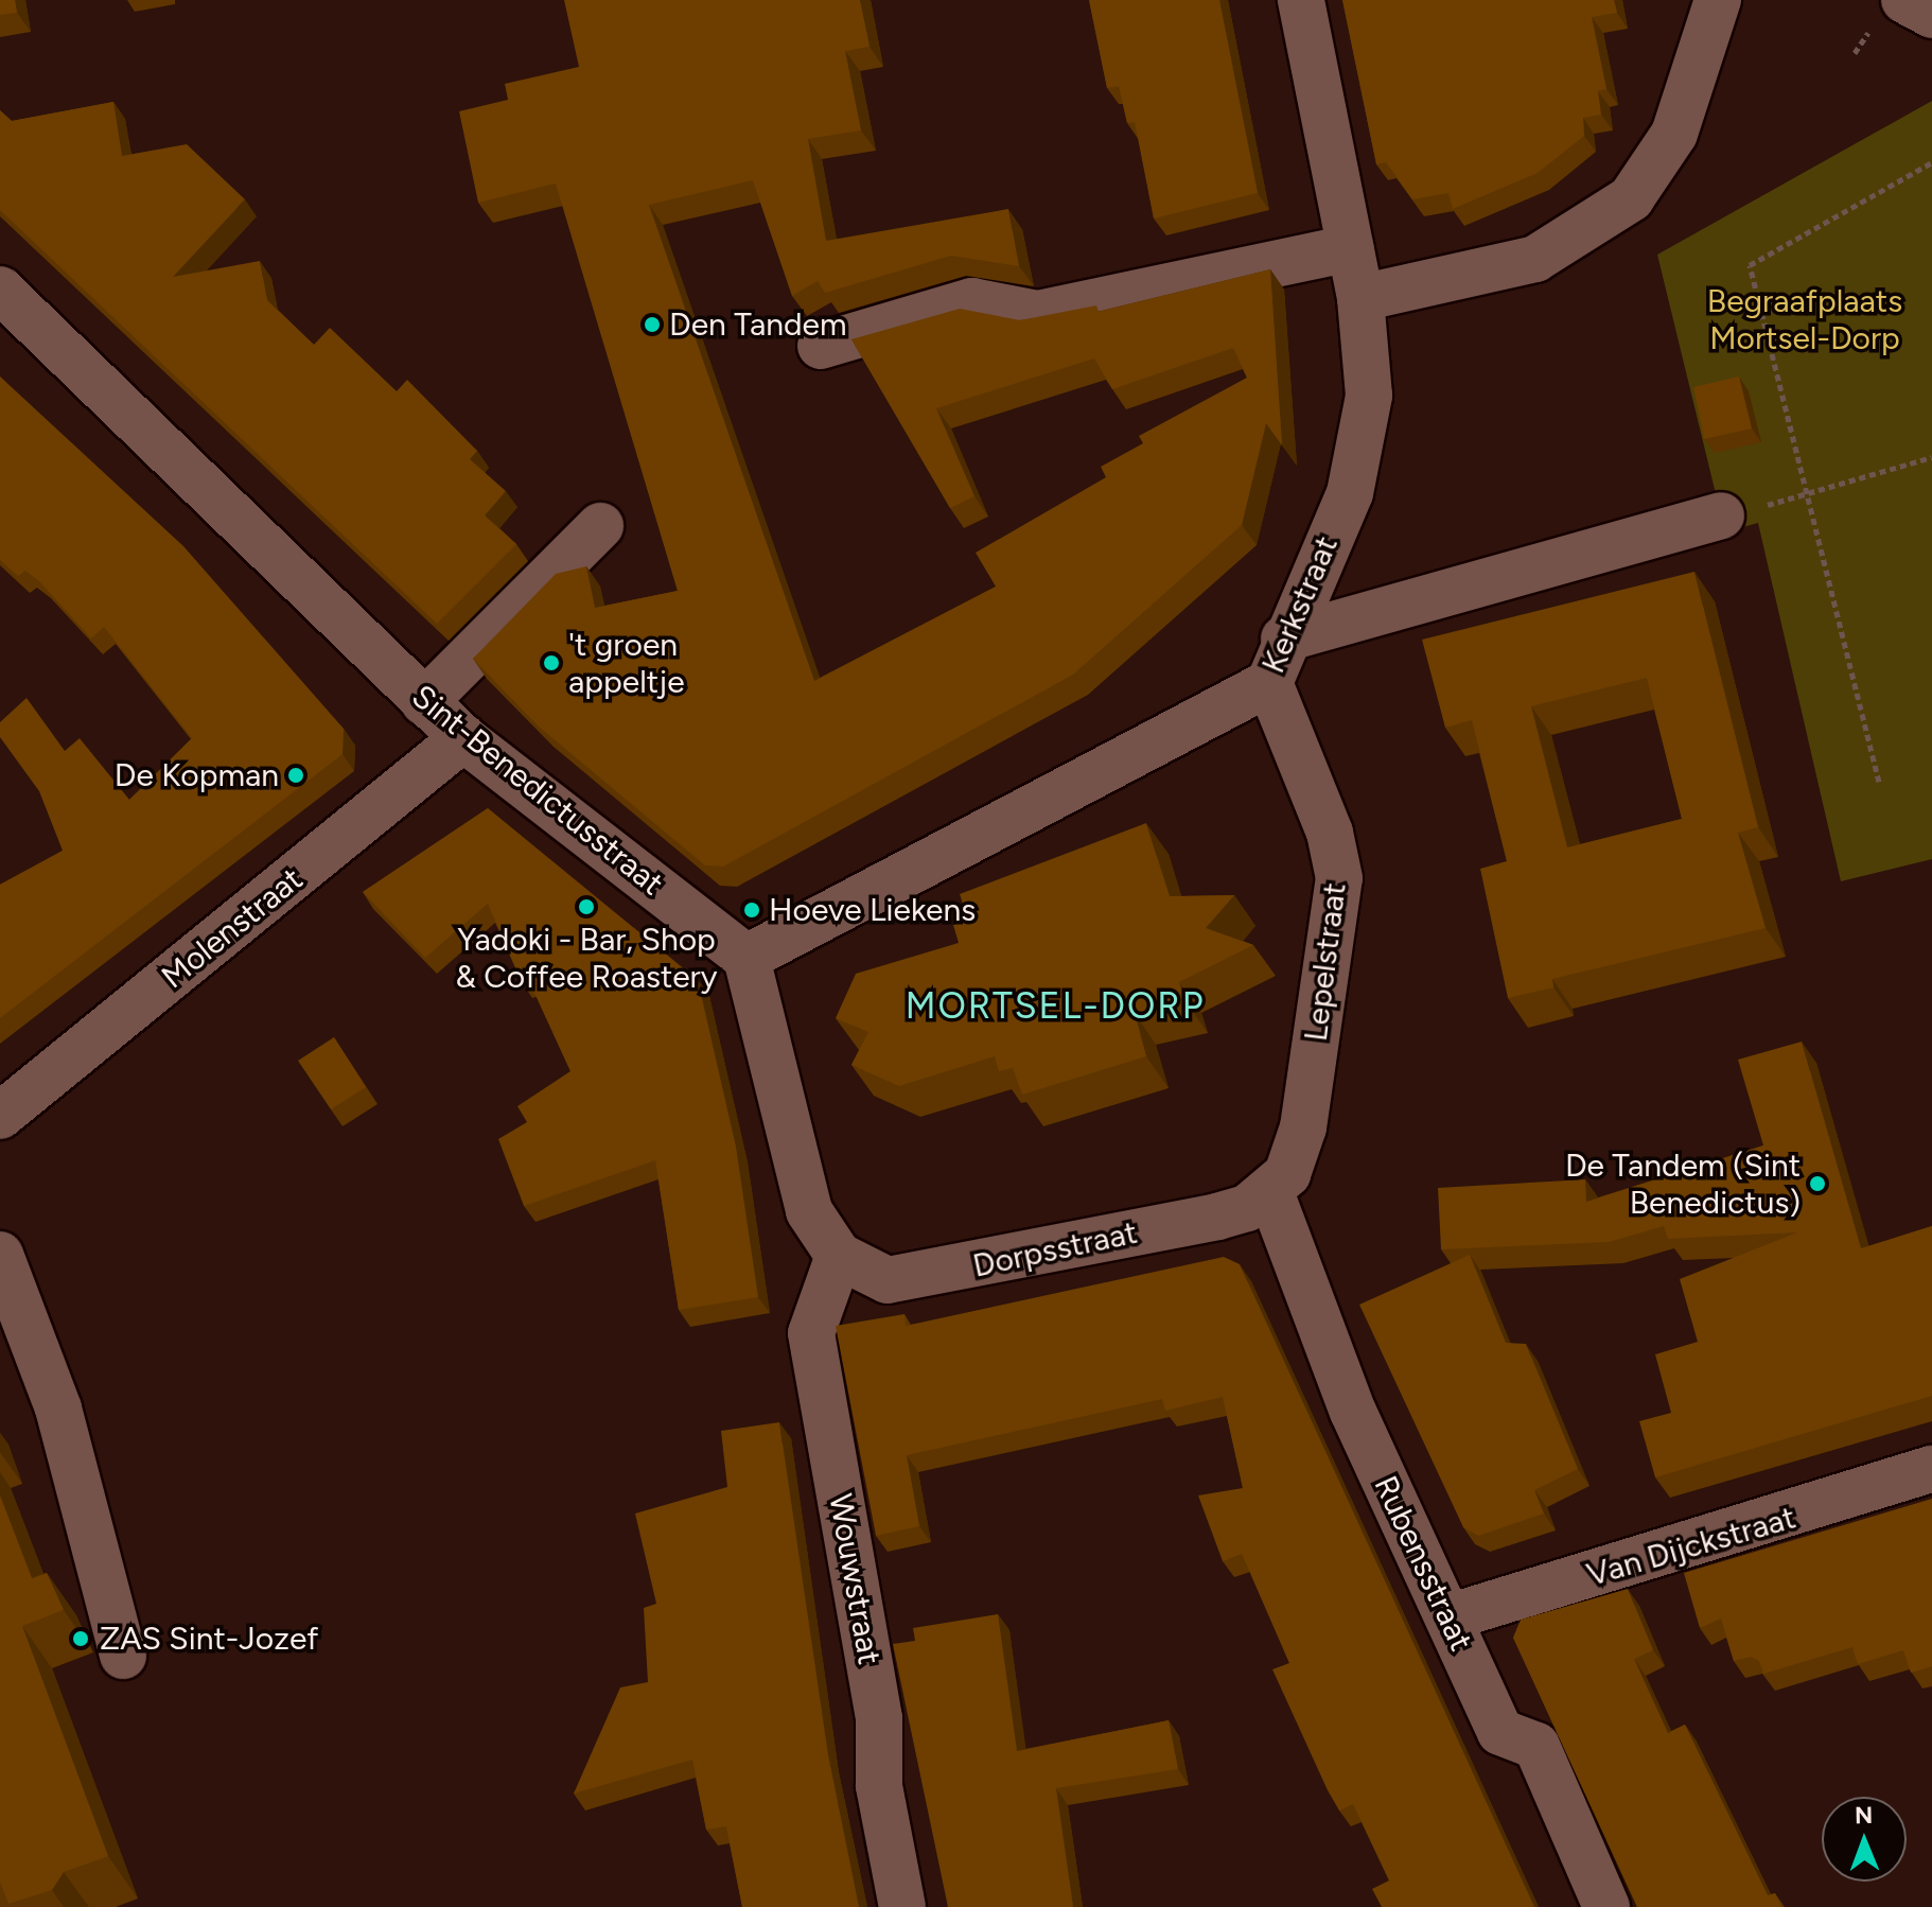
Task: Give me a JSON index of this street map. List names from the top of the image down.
{
  "streets": {
    "street": [
      "Kerkstraat",
      "Sint-Benedictusstraat",
      "Molenstraat",
      "Lepelstraat",
      "Dorpsstraat",
      "Van Dijckstraat",
      "Rubensstraat",
      "Wouwstraat"
    ]
  },
  "crossings": [
    ["Kerkstraat", "Sint-Benedictusstraat"],
    ["Kerkstraat", "Lepelstraat"],
    ["Sint-Benedictusstraat", "Molenstraat"],
    ["Lepelstraat", "Dorpsstraat"],
    ["Lepelstraat", "Rubensstraat"],
    ["Dorpsstraat", "Rubensstraat"],
    ["Dorpsstraat", "Wouwstraat"],
    ["Van Dijckstraat", "Rubensstraat"]
  ],
  "districts": ["MORTSEL-DORP"],
  "parks": ["Begraafplaats Mortsel-Dorp"],
  "places": [
    "Den Tandem",
    "'t groen appeltje",
    "De Kopman",
    "Yadoki - Bar, Shop & Coffee Roastery",
    "Hoeve Liekens",
    "De Tandem (Sint Benedictus)",
    "ZAS Sint-Jozef"
  ],
  "north": "top"
}
